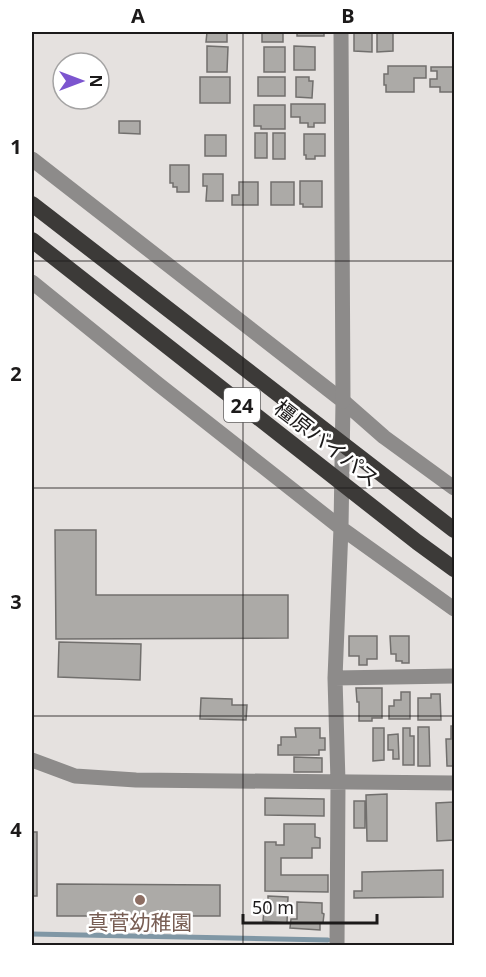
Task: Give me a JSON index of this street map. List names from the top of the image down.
{
  "streets": {
    "highway": ["24", "橿原バイパス"]
  },
  "places": ["真菅幼稚園"],
  "scale_bar": "50 m",
  "north": "right",
  "grid": {
    "columns": ["A", "B"],
    "rows": [
      "1",
      "2",
      "3",
      "4"
    ]
  }
}
